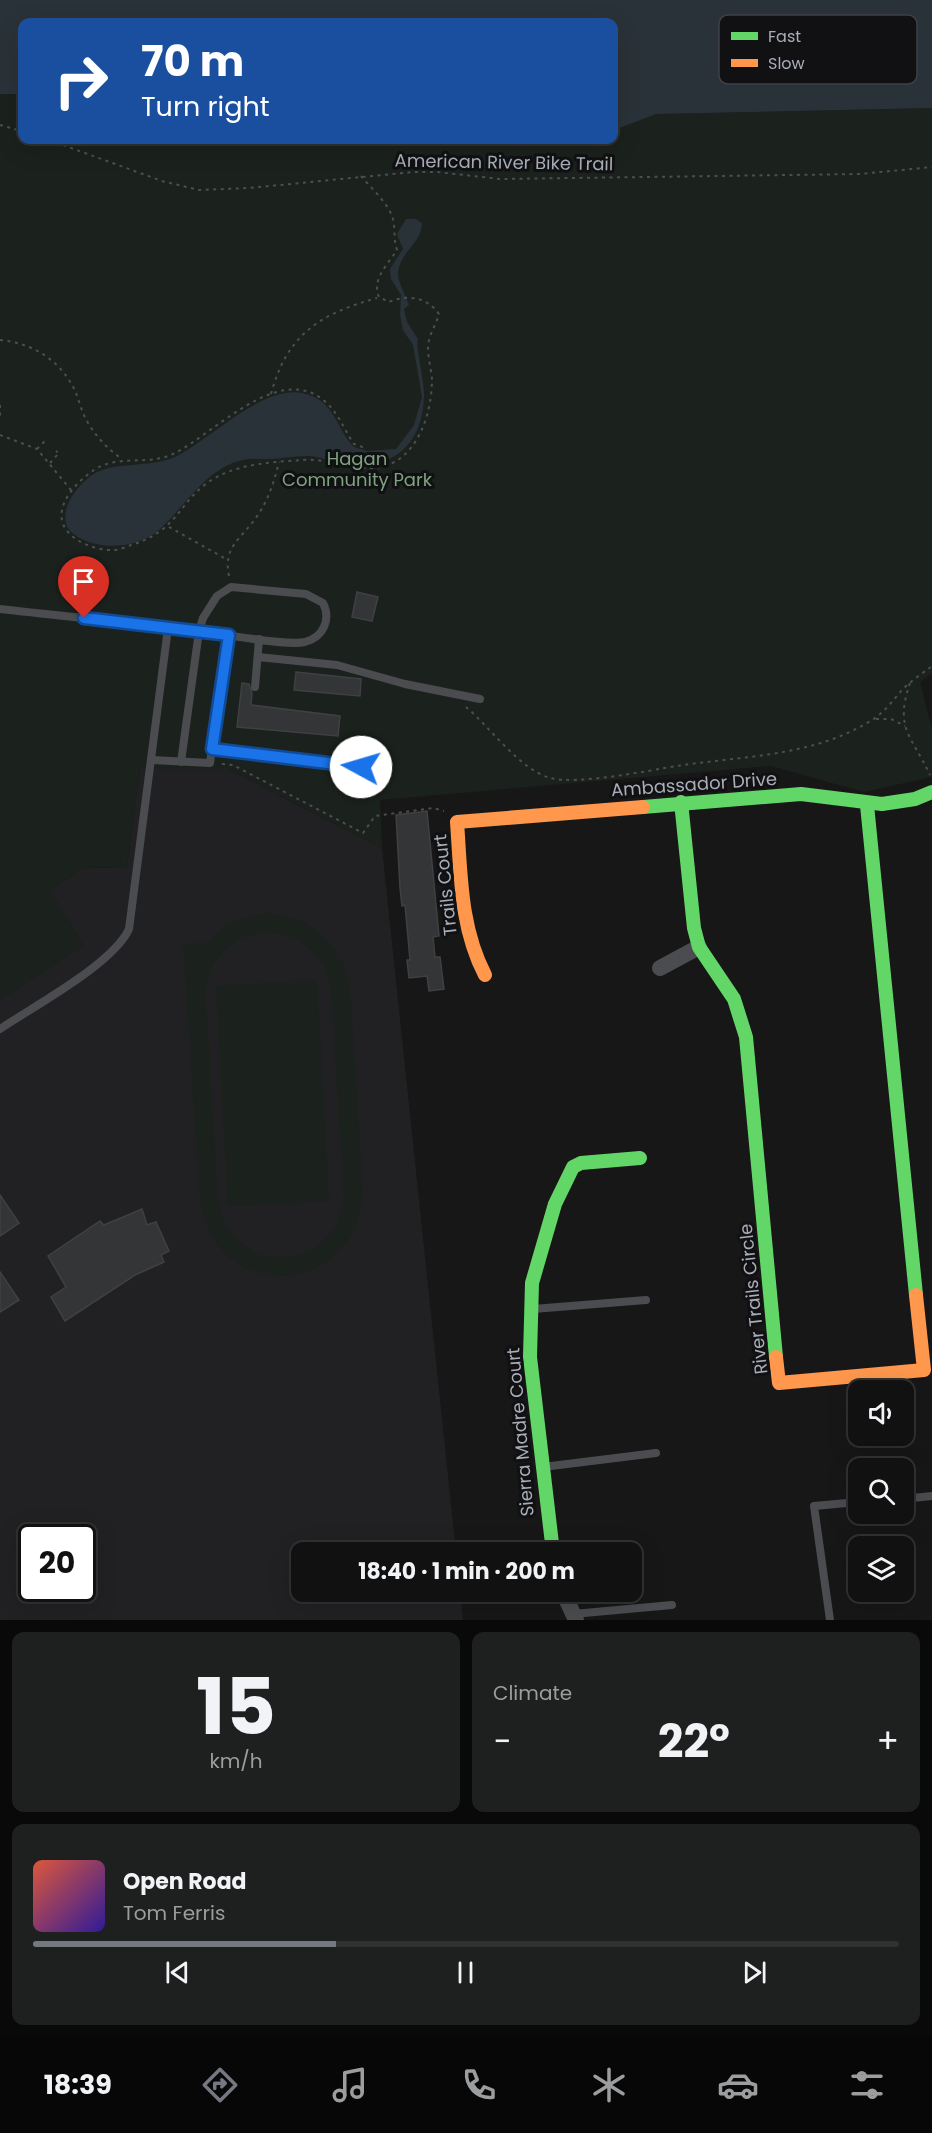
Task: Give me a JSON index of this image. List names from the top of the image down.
{
  "streets": {
    "street": [
      "Ambassador Drive",
      "Trails Court",
      "River Trails Circle",
      "Sierra Madre Court"
    ],
    "path": ["American River Bike Trail"]
  },
  "crossings": [
    ["Ambassador Drive", "Trails Court"],
    ["Ambassador Drive", "River Trails Circle"]
  ],
  "parks": ["Hagan Community Park"],
  "legend": ["Fast", "Slow"],
  "page": {
    "turn": ["70 m", "Turn right"],
    "limit": "20",
    "trip": "18:40 · 1 min · 200 m",
    "tile": [
      ["15", "km/h"],
      "Climate"
    ],
    "heat": ["−", "22°", "+"],
    "song": ["Open Road", "Tom Ferris"],
    "tabs": "18:39"
  }
}
